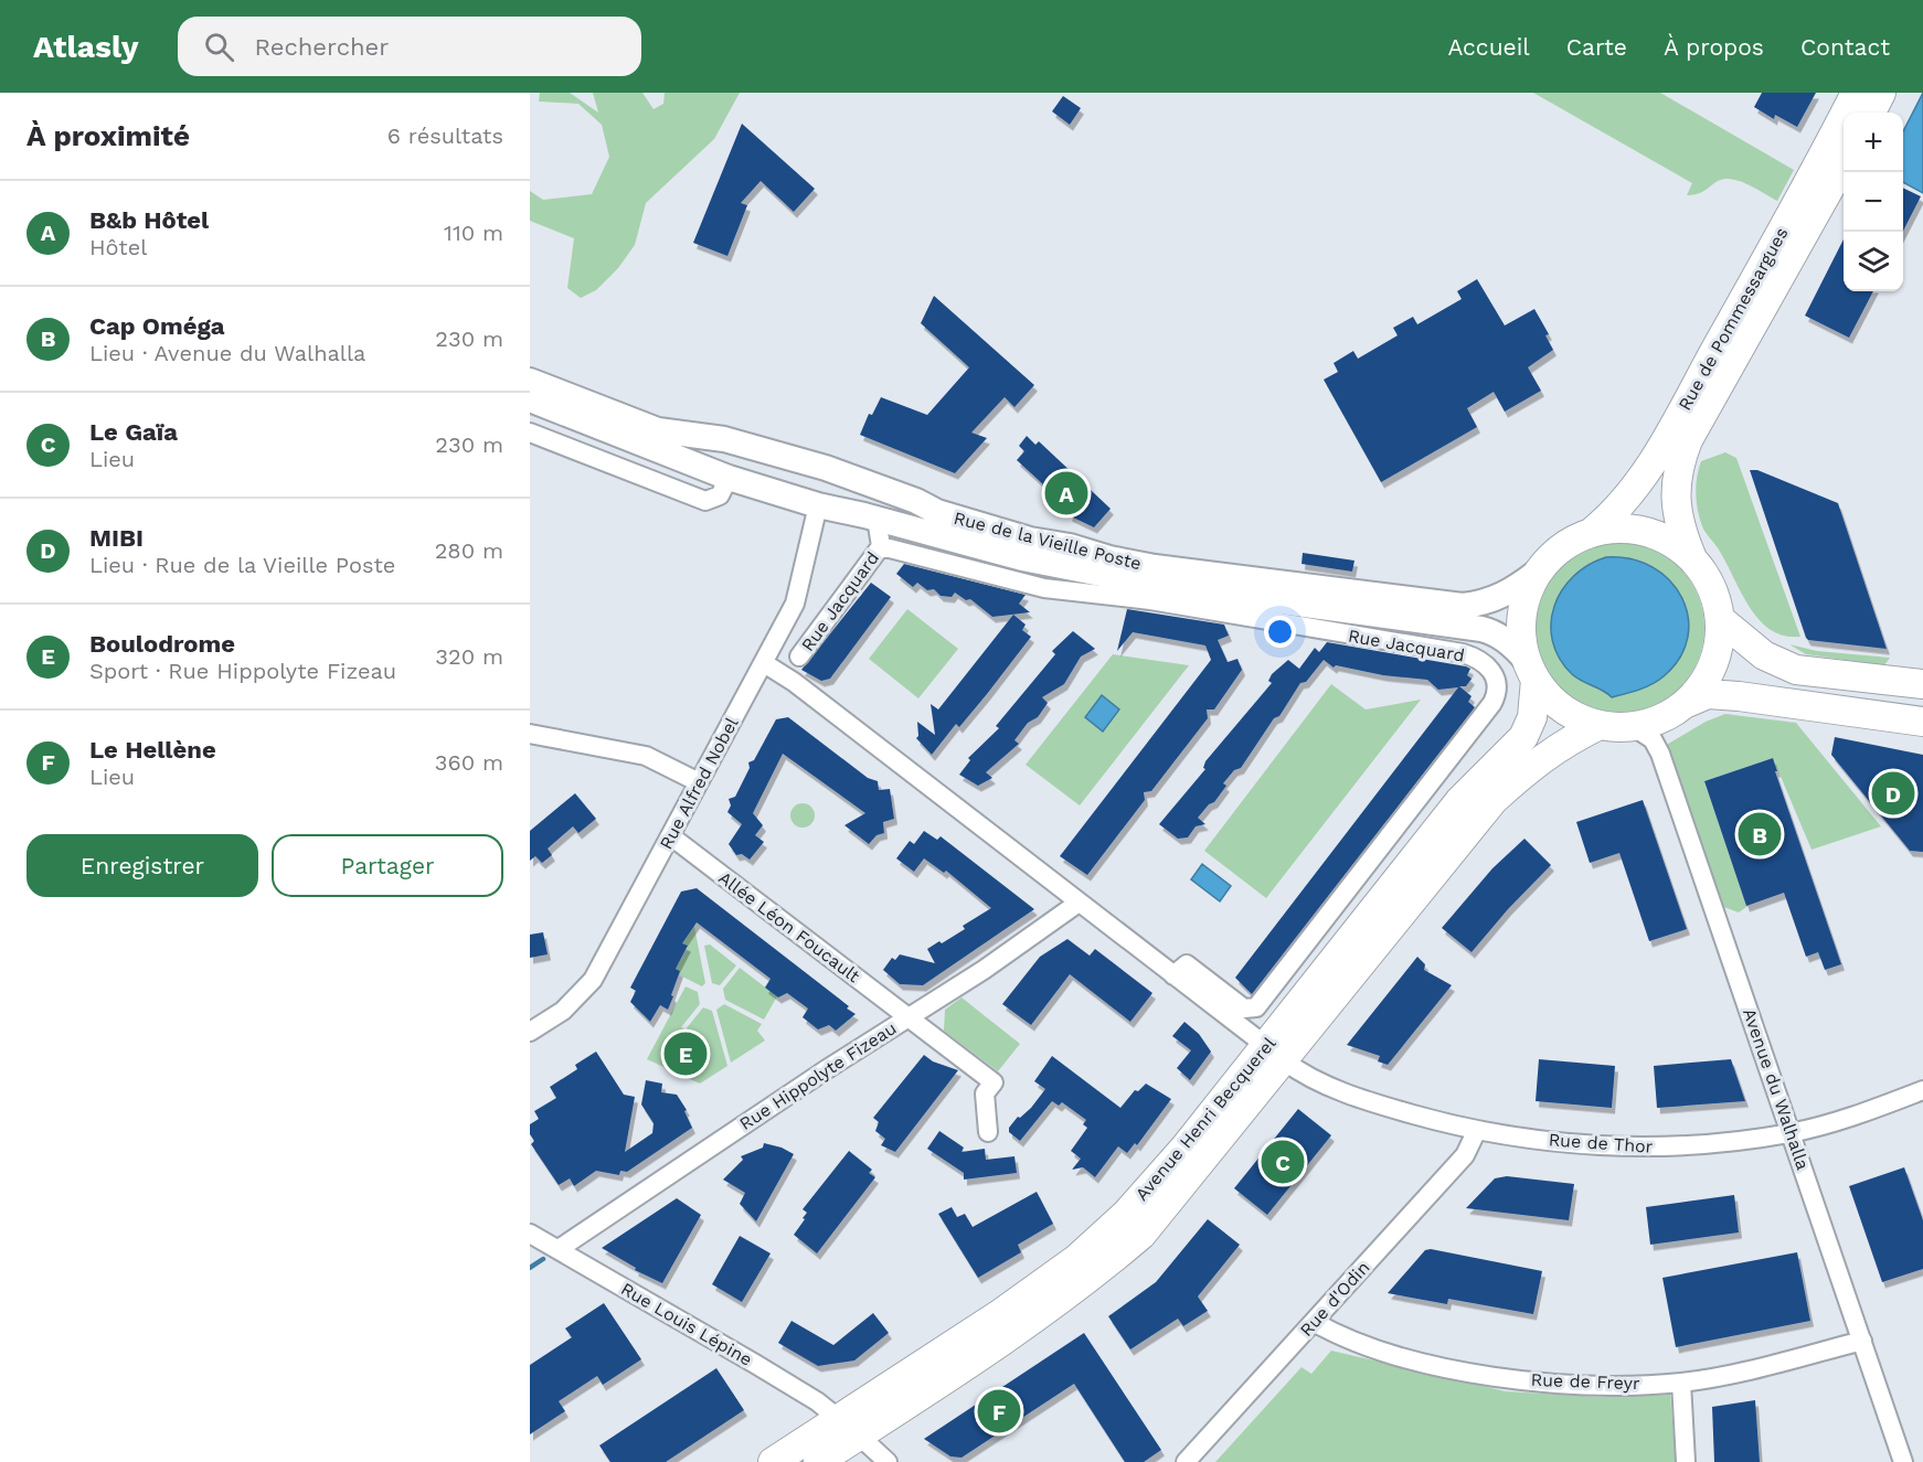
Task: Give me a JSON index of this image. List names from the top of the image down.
{
  "streets": {
    "main road": ["Rue de Pommessargues", "Rue de la Vieille Poste", "Avenue Henri Becquerel"],
    "street": [
      "Rue Jacquard",
      "Rue Alfred Nobel",
      "Allée Léon Foucault",
      "Rue Hippolyte Fizeau",
      "Avenue du Walhalla",
      "Rue de Thor",
      "Rue d'Odin",
      "Rue Louis Lépine",
      "Rue de Freyr"
    ]
  },
  "crossings": [
    ["Rue de Pommessargues", "Rue de la Vieille Poste"],
    ["Rue de Pommessargues", "Avenue du Walhalla"],
    ["Rue de Pommessargues", "Avenue Henri Becquerel"],
    ["Rue de la Vieille Poste", "Rue Jacquard"],
    ["Rue de la Vieille Poste", "Rue Alfred Nobel"],
    ["Rue de la Vieille Poste", "Avenue du Walhalla"],
    ["Rue de la Vieille Poste", "Avenue Henri Becquerel"],
    ["Rue Alfred Nobel", "Allée Léon Foucault"],
    ["Allée Léon Foucault", "Rue Hippolyte Fizeau"],
    ["Rue Hippolyte Fizeau", "Rue Louis Lépine"],
    ["Avenue du Walhalla", "Avenue Henri Becquerel"],
    ["Avenue du Walhalla", "Rue de Thor"],
    ["Avenue du Walhalla", "Rue de Freyr"],
    ["Avenue Henri Becquerel", "Rue de Thor"],
    ["Avenue Henri Becquerel", "Rue Louis Lépine"],
    ["Rue de Thor", "Rue d'Odin"],
    ["Rue d'Odin", "Rue de Freyr"]
  ],
  "page": {
    "header": "Atlasly",
    "search": "Rechercher",
    "nav": [
      "Accueil",
      "Carte",
      "À propos",
      "Contact"
    ],
    "heading": ["À proximité", "6 résultats"],
    "map_buttons": ["+", "−"],
    "list": [
      {
        "mark": "A",
        "name": "B&b Hôtel",
        "note": "Hôtel",
        "value": "110 m"
      },
      {
        "mark": "B",
        "name": "Cap Oméga",
        "note": "Lieu · Avenue du Walhalla",
        "value": "230 m"
      },
      {
        "mark": "C",
        "name": "Le Gaïa",
        "note": "Lieu",
        "value": "230 m"
      },
      {
        "mark": "D",
        "name": "MIBI",
        "note": "Lieu · Rue de la Vieille Poste",
        "value": "280 m"
      },
      {
        "mark": "E",
        "name": "Boulodrome",
        "note": "Sport · Rue Hippolyte Fizeau",
        "value": "320 m"
      },
      {
        "mark": "F",
        "name": "Le Hellène",
        "note": "Lieu",
        "value": "360 m"
      }
    ],
    "pins": [
      "A",
      "D",
      "B",
      "E",
      "C",
      "F"
    ],
    "buttons": ["Enregistrer", "Partager"]
  }
}
